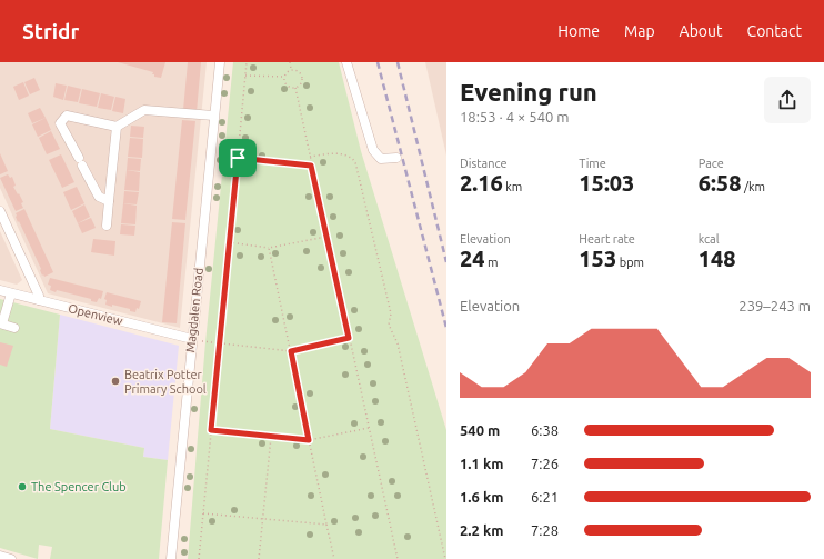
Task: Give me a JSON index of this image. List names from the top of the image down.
{
  "streets": {
    "street": ["Magdalen Road", "Openview"]
  },
  "crossings": [
    ["Magdalen Road", "Openview"]
  ],
  "places": ["Beatrix Potter Primary School", "The Spencer Club"],
  "page": {
    "header": "Stridr",
    "nav": [
      "Home",
      "Map",
      "About",
      "Contact"
    ],
    "heading": ["Evening run", "18:53 · 4 × 540 m"],
    "stats": [
      ["Distance", "2.16 km"],
      ["Time", "15:03"],
      ["Pace", "6:58 /km"],
      ["Elevation", "24 m"],
      ["Heart rate", "153 bpm"],
      ["kcal", "148"]
    ],
    "chart": ["Elevation", "239–243 m"],
    "list": [
      {
        "name": "540 m",
        "note": "6:38"
      },
      {
        "name": "1.1 km",
        "note": "7:26"
      },
      {
        "name": "1.6 km",
        "note": "6:21"
      },
      {
        "name": "2.2 km",
        "note": "7:28"
      }
    ]
  }
}
